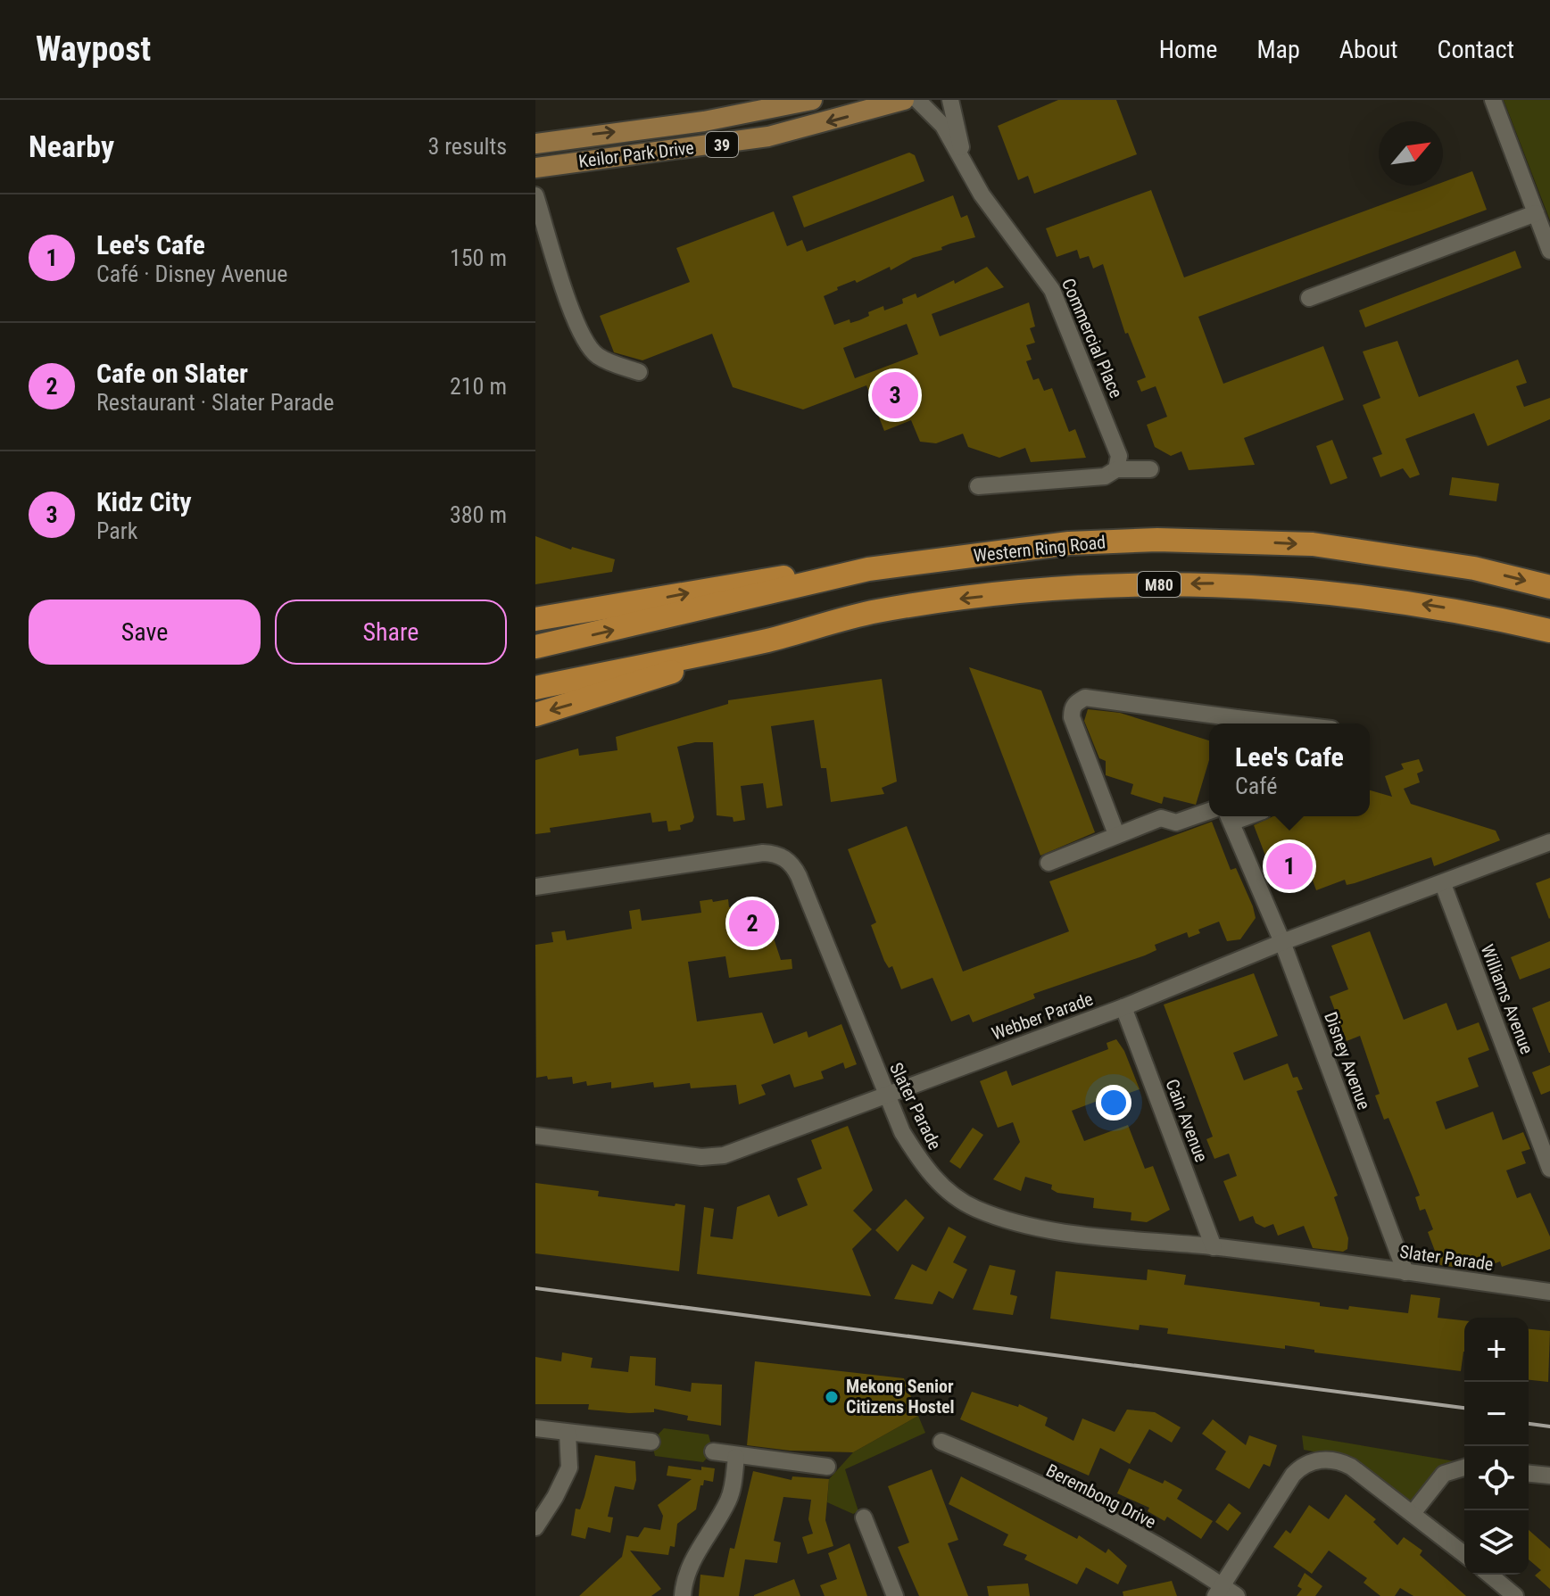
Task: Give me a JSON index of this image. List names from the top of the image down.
{
  "streets": {
    "highway": ["Western Ring Road", "M80"],
    "main road": ["39", "Keilor Park Drive"],
    "street": [
      "Commercial Place",
      "Williams Avenue",
      "Webber Parade",
      "Disney Avenue",
      "Slater Parade",
      "Cain Avenue",
      "Berembong Drive"
    ]
  },
  "crossings": [
    ["Williams Avenue", "Webber Parade"],
    ["Webber Parade", "Disney Avenue"],
    ["Webber Parade", "Slater Parade"],
    ["Webber Parade", "Cain Avenue"],
    ["Disney Avenue", "Slater Parade"],
    ["Slater Parade", "Cain Avenue"]
  ],
  "places": ["Mekong Senior Citizens Hostel"],
  "north": "top right",
  "page": {
    "header": "Waypost",
    "nav": [
      "Home",
      "Map",
      "About",
      "Contact"
    ],
    "heading": ["Nearby", "3 results"],
    "list": [
      {
        "mark": "1",
        "name": "Lee's Cafe",
        "note": "Café · Disney Avenue",
        "value": "150 m"
      },
      {
        "mark": "2",
        "name": "Cafe on Slater",
        "note": "Restaurant · Slater Parade",
        "value": "210 m"
      },
      {
        "mark": "3",
        "name": "Kidz City",
        "note": "Park",
        "value": "380 m"
      }
    ],
    "pins": ["3", "1", "2"],
    "buttons": ["Save", "Share"],
    "popup": ["Lee's Cafe", "Café"],
    "map_buttons": ["+", "−"]
  }
}
